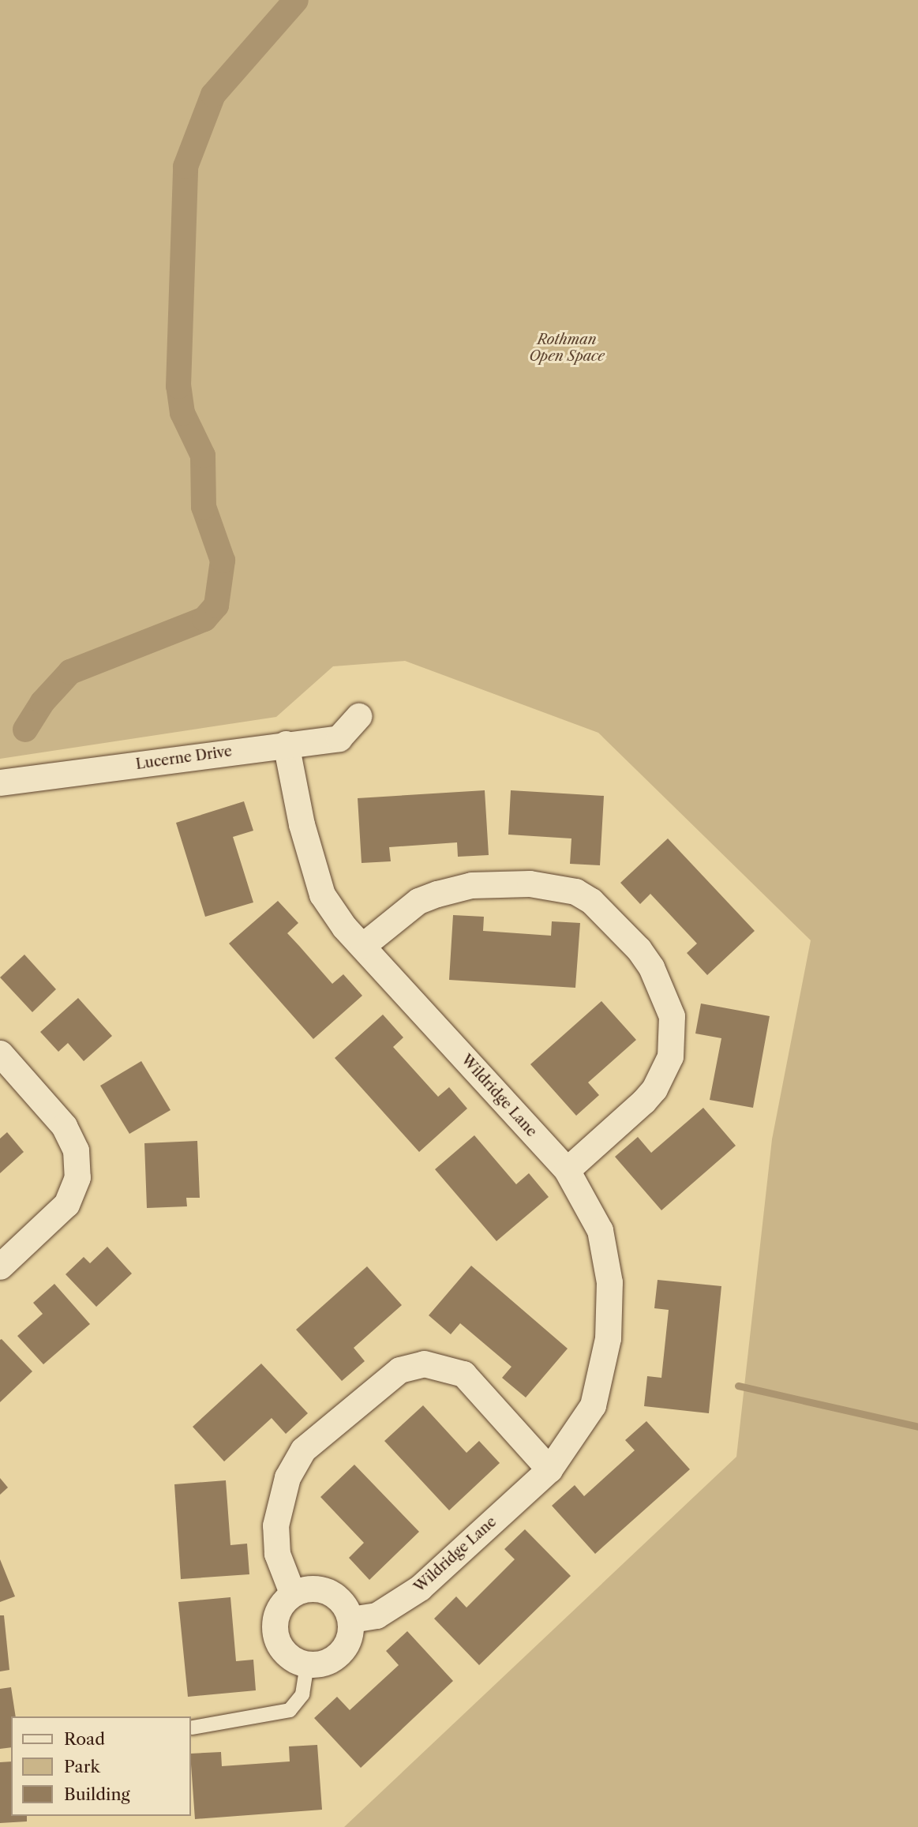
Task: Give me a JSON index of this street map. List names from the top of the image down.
{
  "streets": {
    "street": ["Lucerne Drive", "Wildridge Lane"]
  },
  "crossings": [
    ["Lucerne Drive", "Wildridge Lane"]
  ],
  "parks": ["Rothman Open Space"],
  "legend": ["Road", "Park", "Building"]
}
